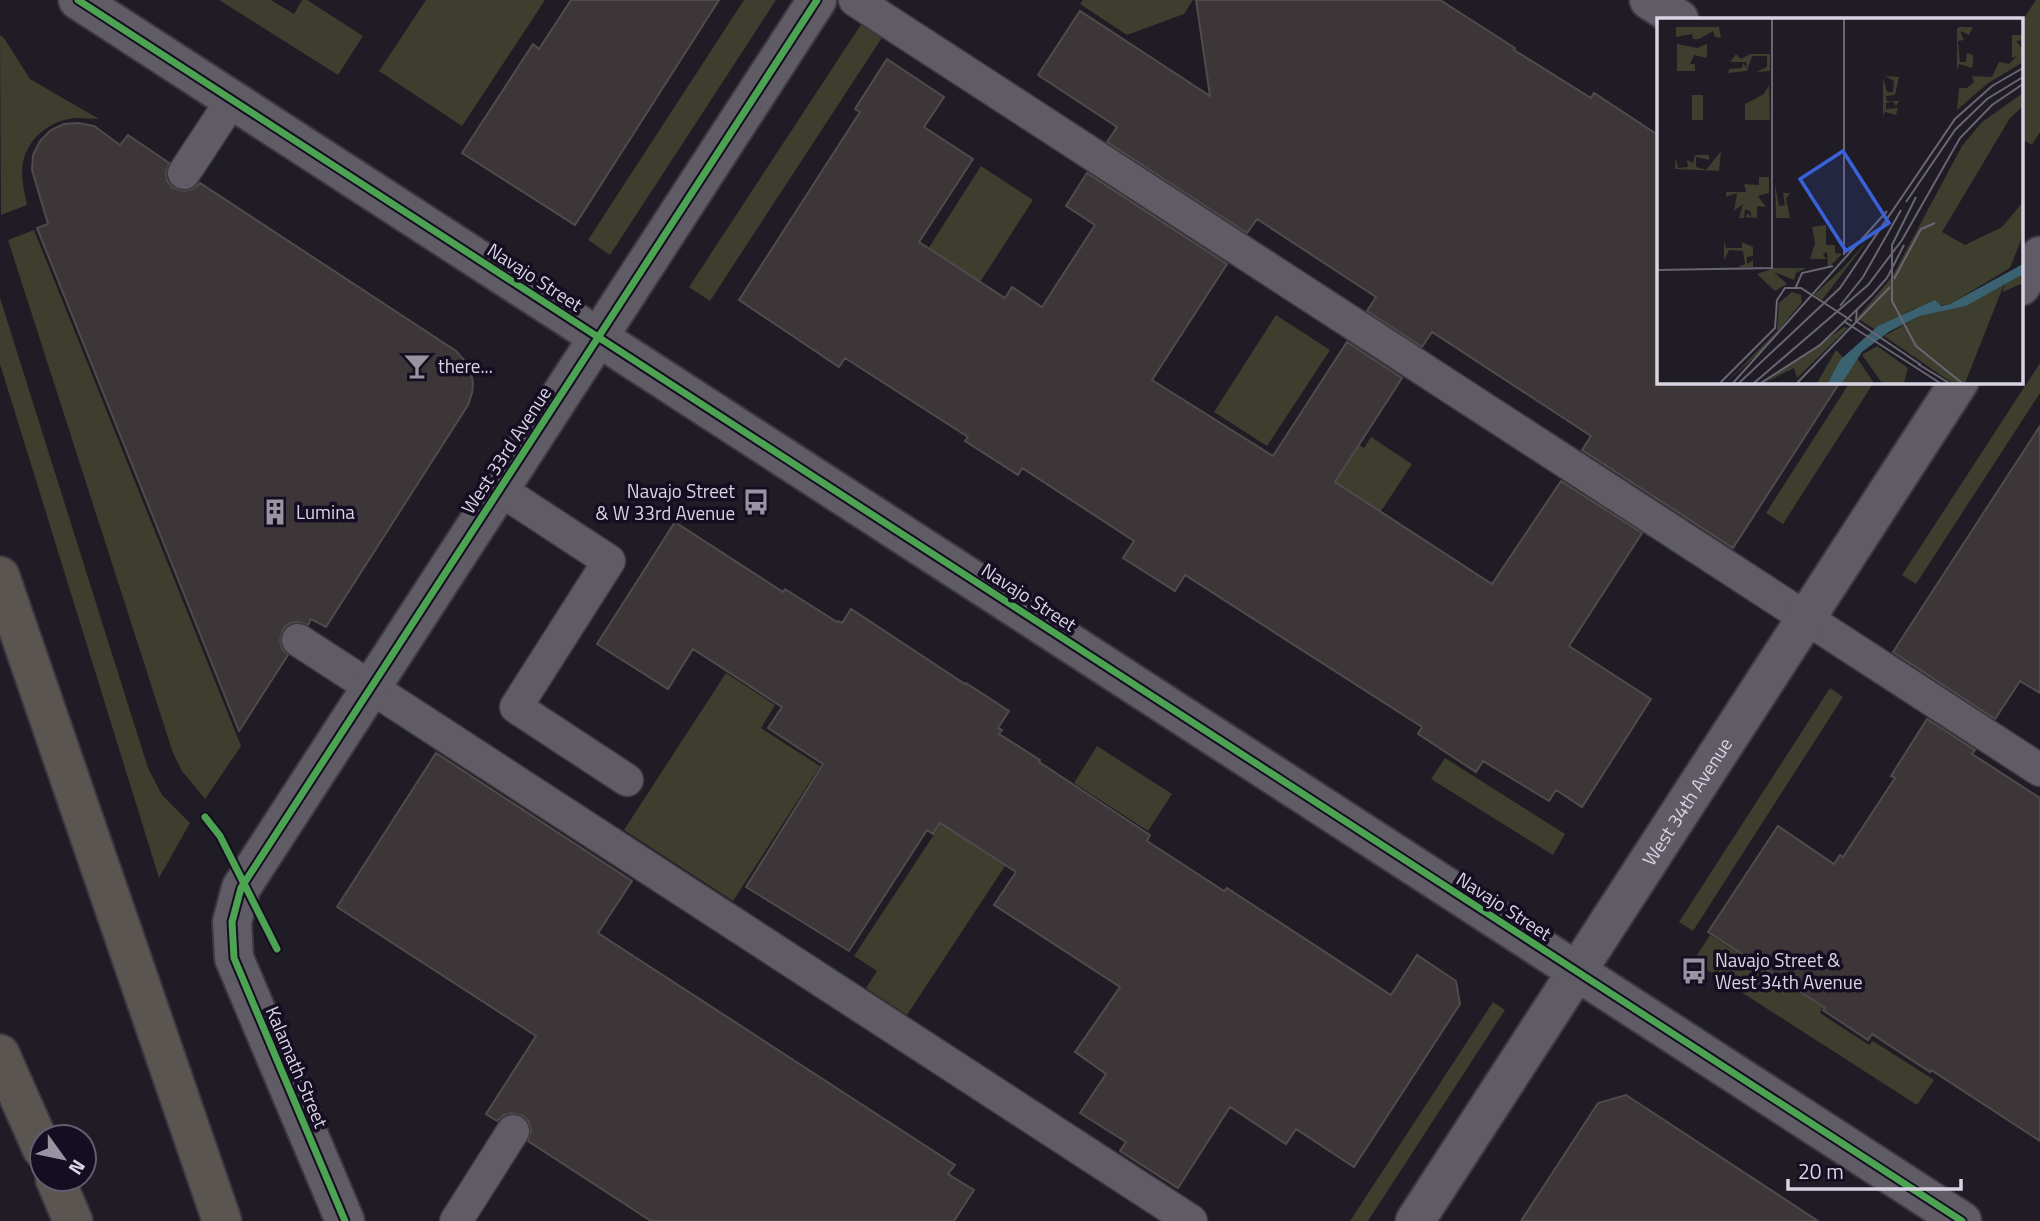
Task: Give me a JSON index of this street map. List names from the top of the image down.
{
  "streets": {
    "street": [
      "Navajo Street",
      "West 33rd Avenue",
      "West 34th Avenue",
      "Kalamath Street"
    ]
  },
  "crossings": [
    ["Navajo Street", "West 33rd Avenue"],
    ["Navajo Street", "West 34th Avenue"],
    ["West 33rd Avenue", "Kalamath Street"]
  ],
  "places": {
    "bar": ["there..."],
    "bus stop": ["Navajo Street & W 33rd Avenue", "Navajo Street & West 34th Avenue"],
    "building": ["Lumina"]
  },
  "scale_bar": "20 m",
  "north": "bottom right"
}
